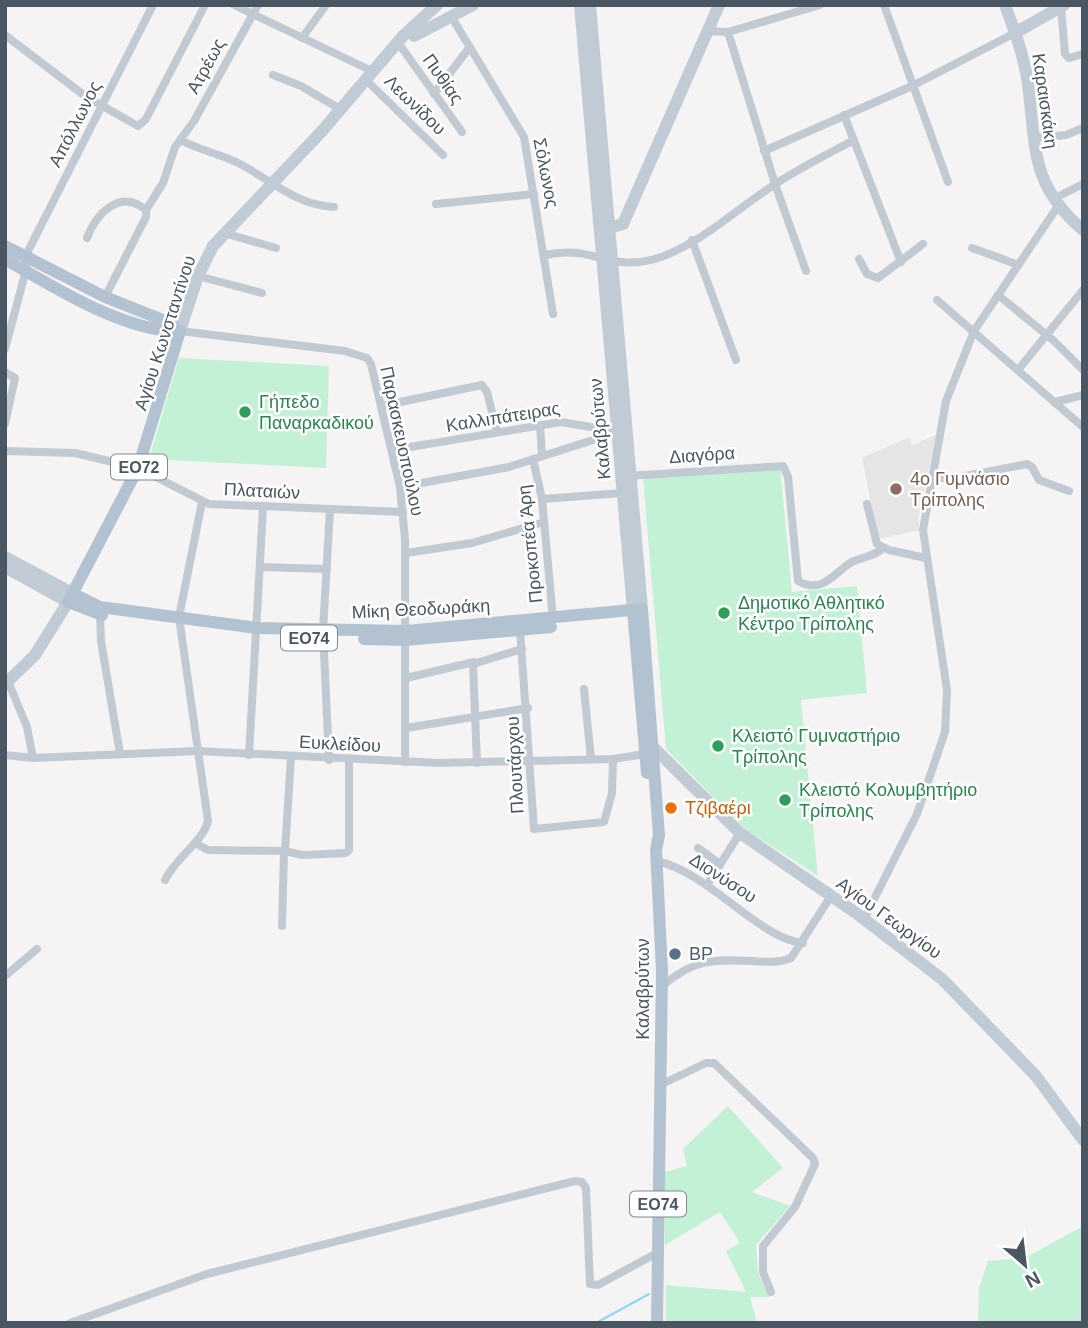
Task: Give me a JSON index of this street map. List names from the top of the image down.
{
  "streets": {
    "main road": [
      "Καραισκάκη",
      "Αγίου Κωνσταντίνου",
      "Καλαβρύτων",
      "ΕΟ72",
      "Μίκη Θεοδωράκη",
      "ΕΟ74",
      "Αγίου Γεωργίου"
    ],
    "street": [
      "Ατρέως",
      "Πυθίας",
      "Λεωνίδου",
      "Απόλλωνος",
      "Σόλωνος",
      "Καλλιπάτειρας",
      "Παρασκευοπούλου",
      "Διαγόρα",
      "Πλαταιών",
      "Προκοπέα Άρη",
      "Ευκλείδου",
      "Πλουτάρχου",
      "Διονύσου"
    ]
  },
  "crossings": [
    ["Ατρέως", "Λεωνίδου"],
    ["Πυθίας", "Αγίου Κωνσταντίνου"],
    ["Λεωνίδου", "Αγίου Κωνσταντίνου"],
    ["Σόλωνος", "Αγίου Κωνσταντίνου"],
    ["Αγίου Κωνσταντίνου", "Παρασκευοπούλου"],
    ["Αγίου Κωνσταντίνου", "ΕΟ72"],
    ["Αγίου Κωνσταντίνου", "Πλαταιών"],
    ["Αγίου Κωνσταντίνου", "Μίκη Θεοδωράκη"],
    ["Καλλιπάτειρας", "Καλαβρύτων"],
    ["Καλλιπάτειρας", "Παρασκευοπούλου"],
    ["Καλλιπάτειρας", "Προκοπέα Άρη"],
    ["Καλαβρύτων", "Διαγόρα"],
    ["Καλαβρύτων", "Μίκη Θεοδωράκη"],
    ["Καλαβρύτων", "ΕΟ74"],
    ["Καλαβρύτων", "Ευκλείδου"],
    ["Καλαβρύτων", "Διονύσου"],
    ["Καλαβρύτων", "Αγίου Γεωργίου"],
    ["Παρασκευοπούλου", "Πλαταιών"],
    ["Παρασκευοπούλου", "Μίκη Θεοδωράκη"],
    ["Παρασκευοπούλου", "Ευκλείδου"],
    ["ΕΟ72", "Μίκη Θεοδωράκη"],
    ["Προκοπέα Άρη", "Μίκη Θεοδωράκη"],
    ["Μίκη Θεοδωράκη", "Πλουτάρχου"],
    ["Ευκλείδου", "Πλουτάρχου"],
    ["Ευκλείδου", "Αγίου Γεωργίου"]
  ],
  "places": [
    "Γήπεδο Παναρκαδικού",
    "4ο Γυμνάσιο Τρίπολης",
    "Δημοτικό Αθλητικό Κέντρο Τρίπολης",
    "Κλειστό Γυμναστήριο Τρίπολης",
    "Κλειστό Κολυμβητήριο Τρίπολης",
    "Τζιβαέρι",
    "BP"
  ],
  "north": "bottom right"
}
